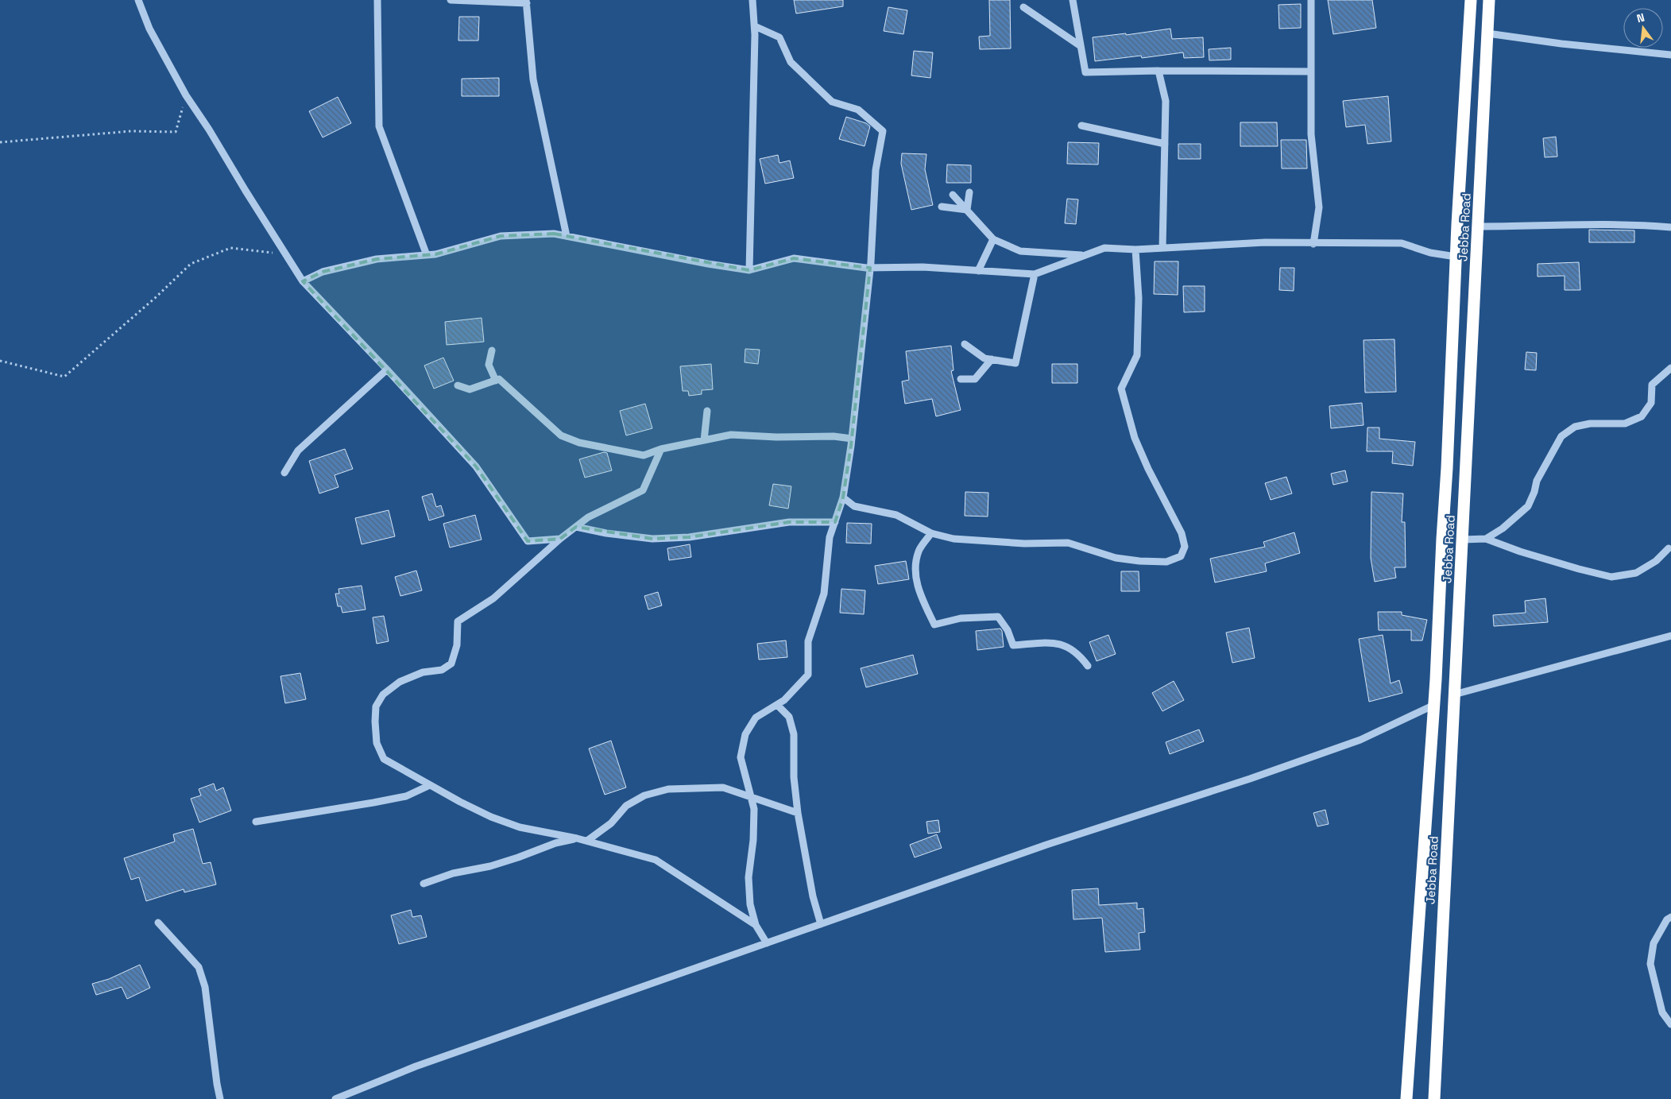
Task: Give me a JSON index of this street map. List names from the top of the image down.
{
  "streets": {
    "highway": ["Jebba Road"]
  },
  "north": "top"
}
